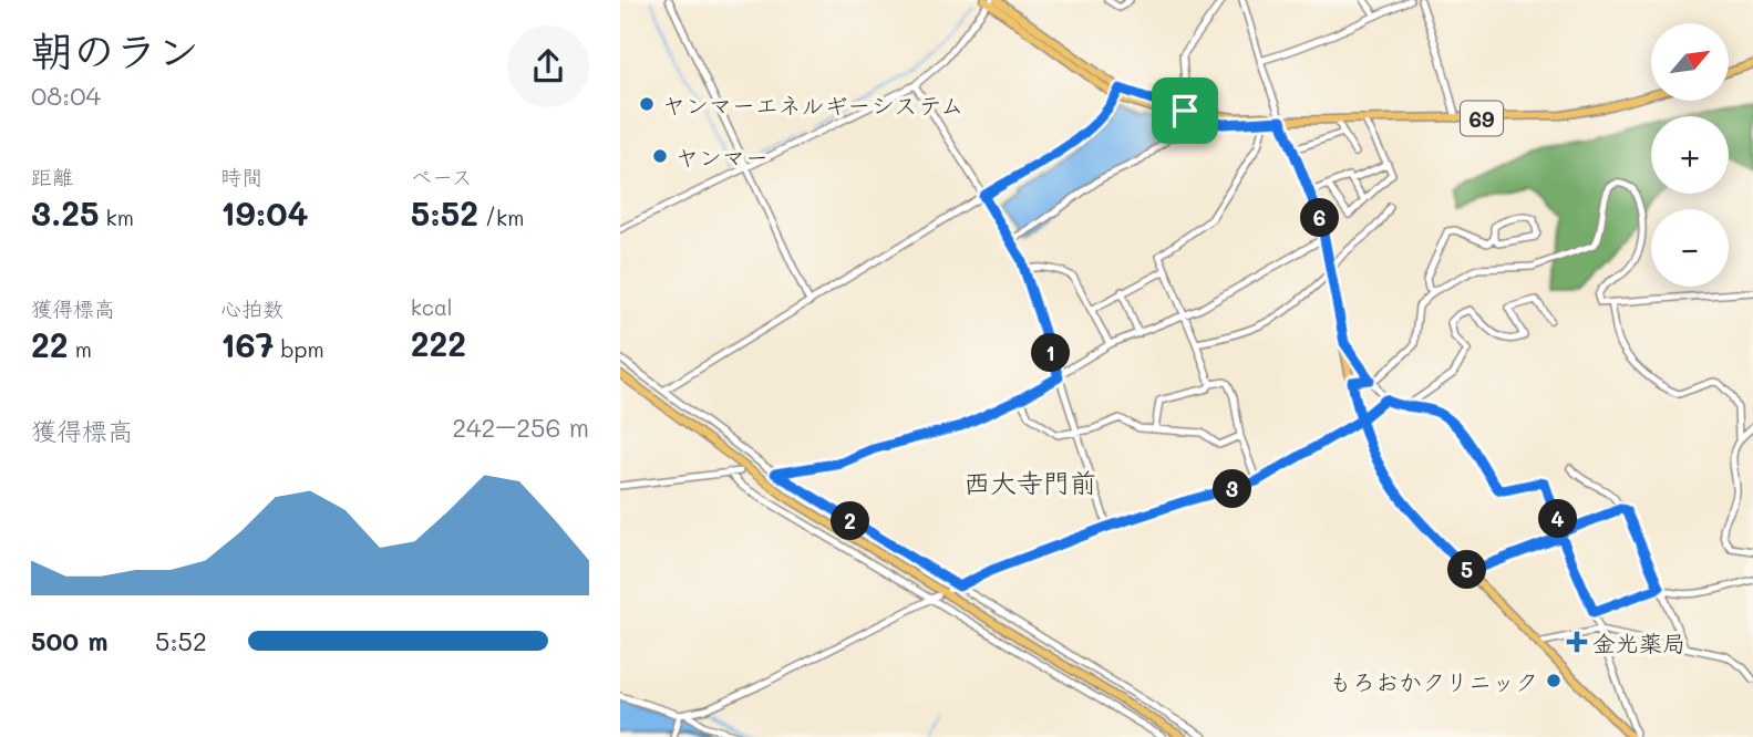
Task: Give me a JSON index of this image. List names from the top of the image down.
{
  "streets": {
    "main road": ["69"]
  },
  "districts": ["西大寺門前"],
  "places": {
    "other": ["ヤンマーエネルギーシステム", "ヤンマー", "もろおかクリニック"],
    "health": ["金光薬局"]
  },
  "north": "top right",
  "page": {
    "heading": ["朝のラン", "08:04"],
    "map_buttons": ["+", "−"],
    "stats": [
      ["距離", "3.25 km"],
      ["時間", "19:04"],
      ["ペース", "5:52 /km"],
      ["獲得標高", "22 m"],
      ["心拍数", "167 bpm"],
      ["kcal", "222"]
    ],
    "pins": [
      "6",
      "1",
      "3",
      "4",
      "2",
      "5"
    ],
    "chart": ["獲得標高", "242–256 m"],
    "list": [
      {
        "name": "500 m",
        "note": "5:52"
      }
    ]
  }
}
